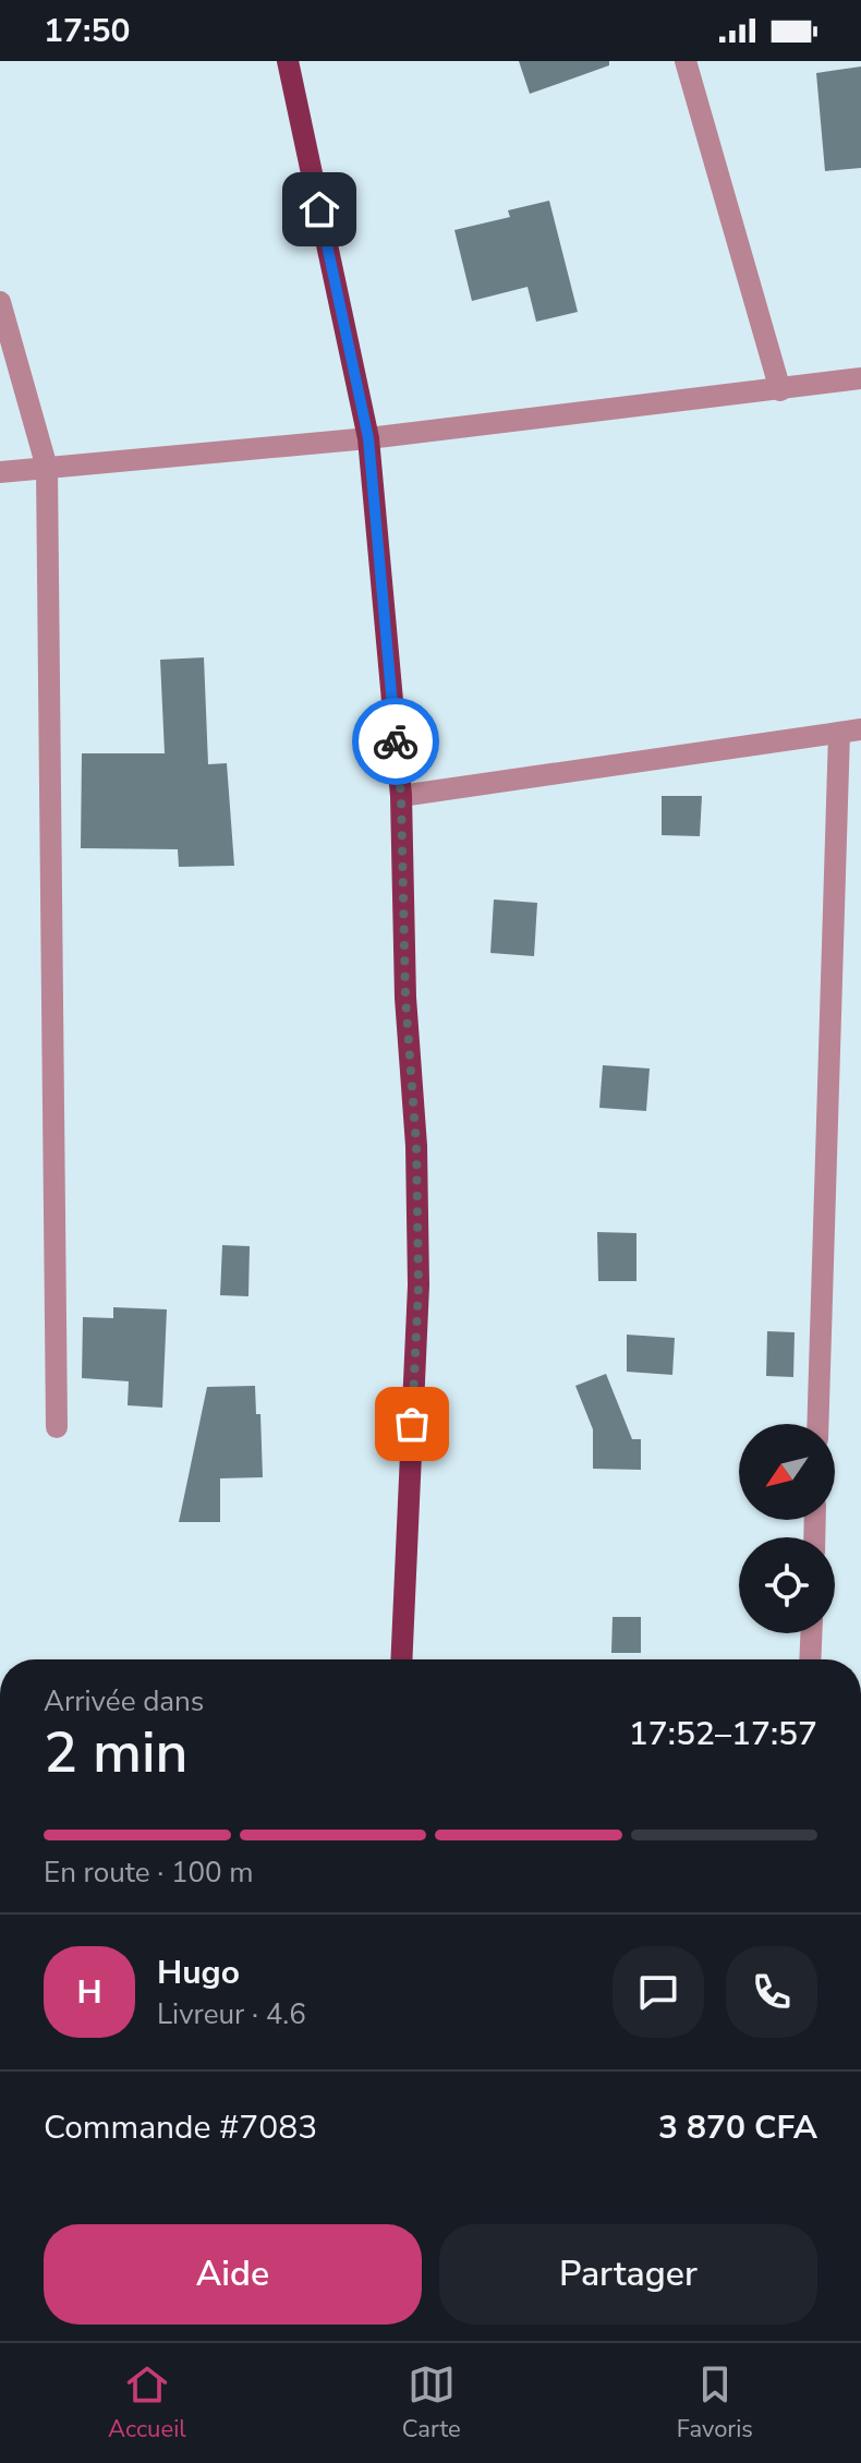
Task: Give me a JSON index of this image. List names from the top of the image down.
{
  "north": "bottom left",
  "page": {
    "status": "17:50",
    "heading": ["2 min", "Arrivée dans", "17:52–17:57"],
    "panel": [
      "Hugo",
      "Livreur · 4.6",
      "Commande #7083",
      "3 870 CFA"
    ],
    "bar": "En route · 100 m",
    "round": "H",
    "buttons": ["Aide", "Partager"],
    "tabs": ["Accueil", "Carte", "Favoris"]
  }
}
